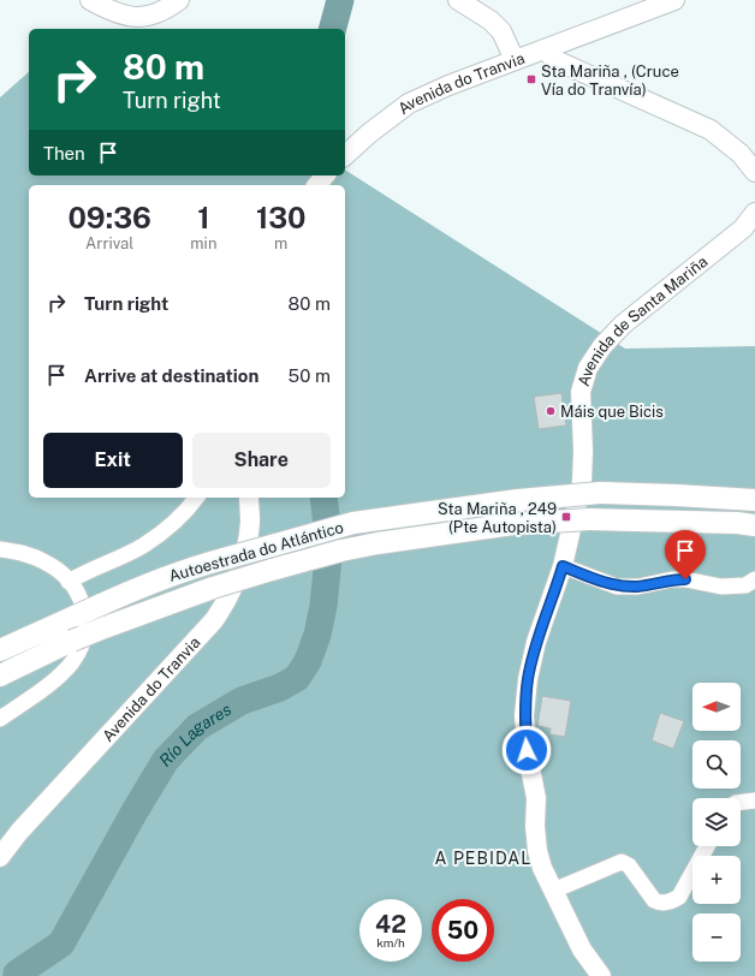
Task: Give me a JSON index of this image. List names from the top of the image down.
{
  "streets": {
    "highway": ["Autoestrada do Atlántico"],
    "main road": ["Avenida do Tranvia", "Avenida de Santa Mariña"]
  },
  "districts": ["A PEBIDAL"],
  "water": ["Río Lagares"],
  "places": {
    "transit": ["Sta Mariña , (Cruce Vía do Tranvía)", "Sta Mariña , 249 (Pte Autopista)"],
    "other": ["Máis que Bicis"]
  },
  "north": "left",
  "page": {
    "turn": ["80 m", "Turn right"],
    "then": "Then",
    "eta": [
      "09:36",
      "Arrival",
      "1",
      "min",
      "130",
      "m"
    ],
    "list": [
      {
        "name": "Turn right",
        "value": "80 m"
      },
      {
        "name": "Arrive at destination",
        "value": "50 m"
      }
    ],
    "buttons": ["Exit", "Share"],
    "map_buttons": ["+", "−"],
    "speed": "42 km/h",
    "limit": "50"
  }
}
